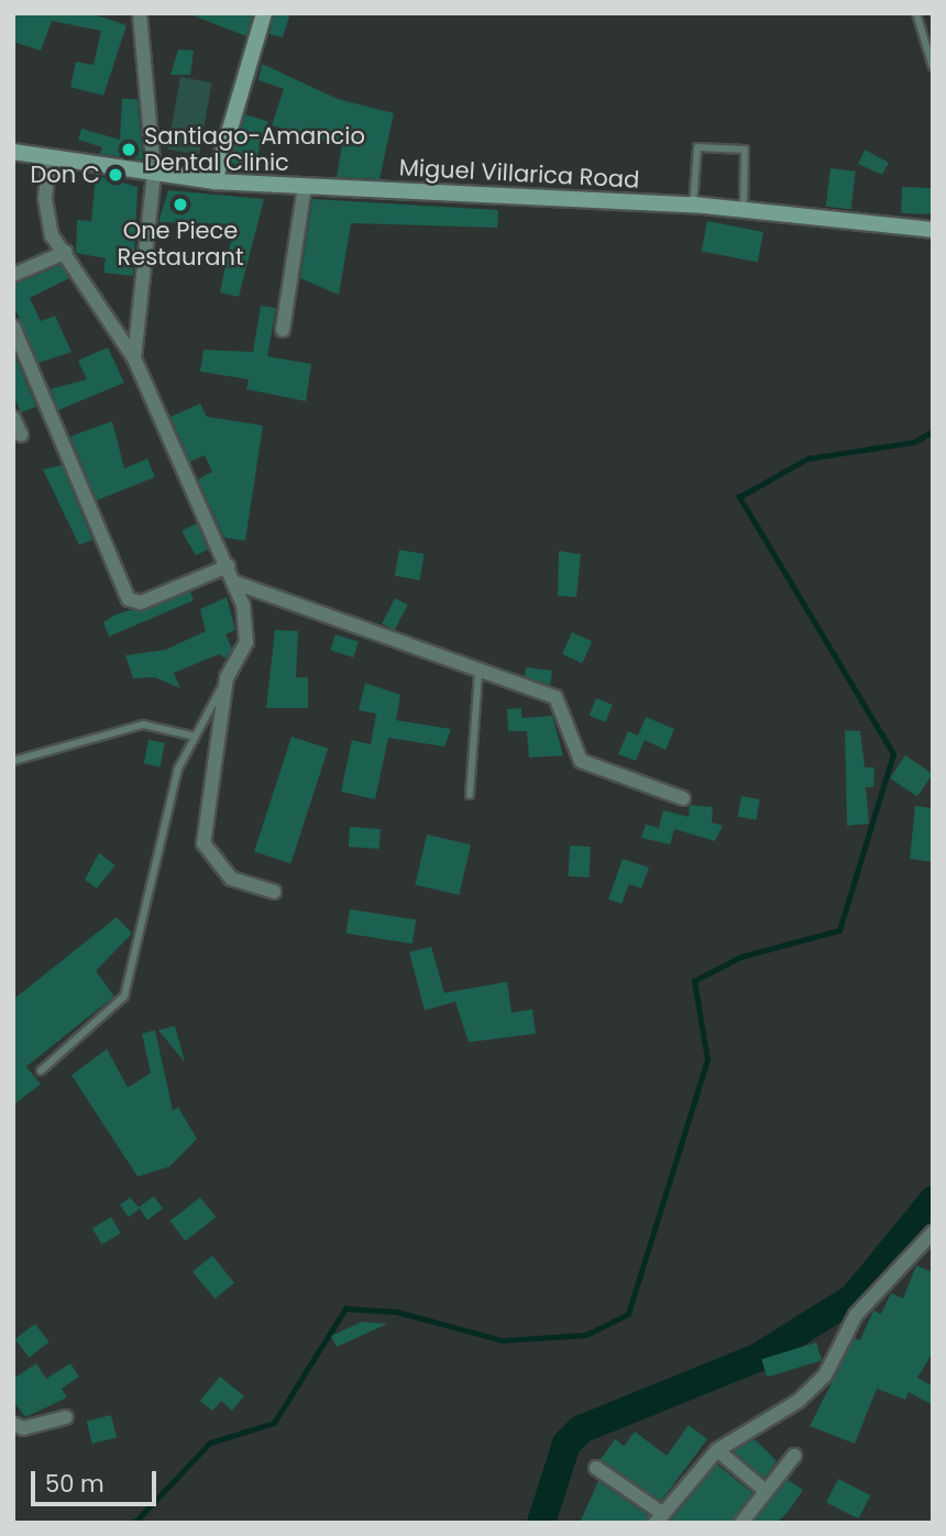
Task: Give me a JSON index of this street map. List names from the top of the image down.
{
  "streets": {
    "main road": ["Miguel Villarica Road"]
  },
  "places": ["Santiago-Amancio Dental Clinic", "Don C", "One Piece Restaurant"],
  "scale_bar": "50 m"
}
